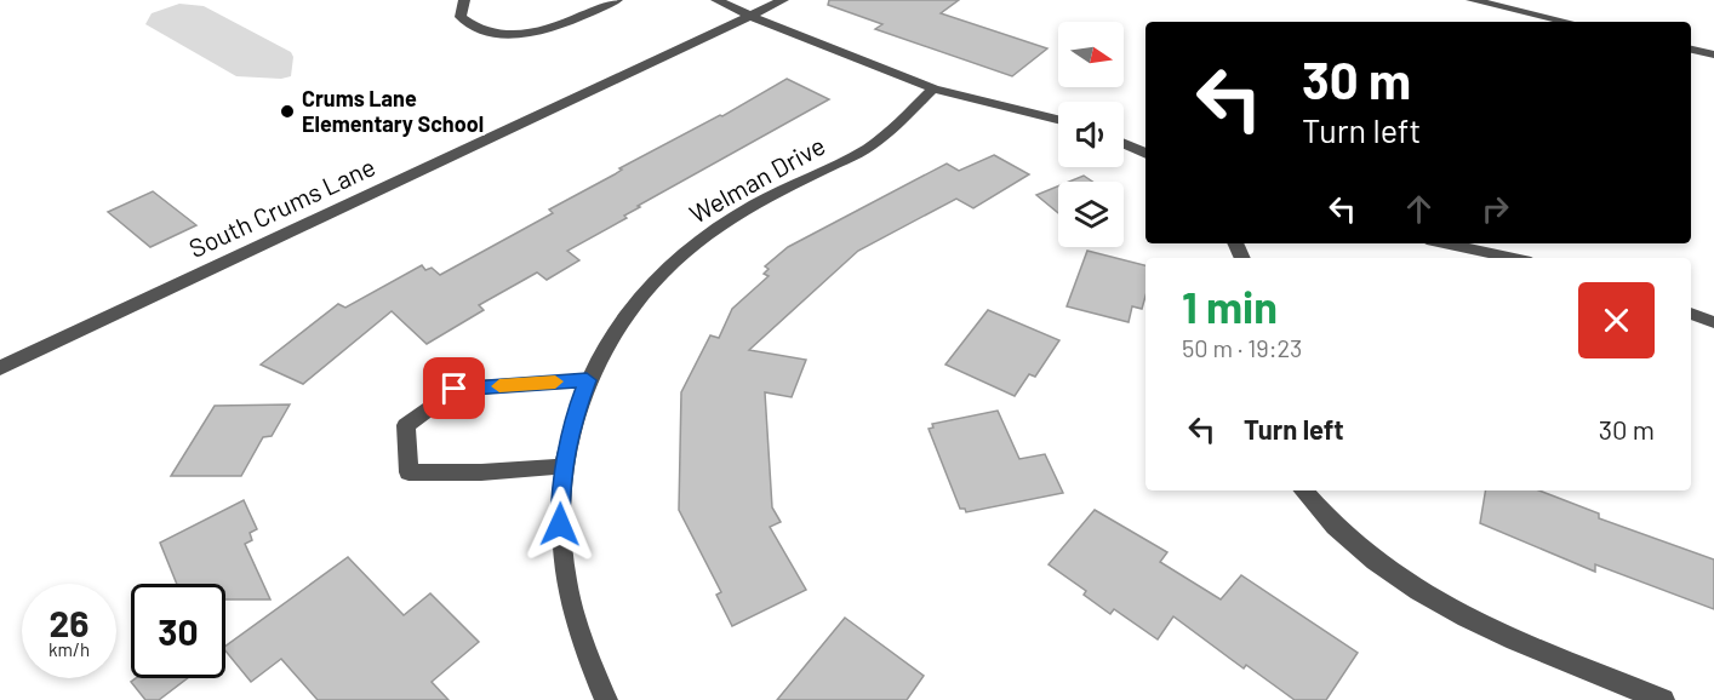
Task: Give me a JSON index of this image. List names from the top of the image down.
{
  "streets": {
    "street": ["Welman Drive", "South Crums Lane"]
  },
  "places": ["Crums Lane Elementary School"],
  "north": "right",
  "page": {
    "turn": ["30 m", "Turn left"],
    "heading": ["1 min", "50 m · 19:23"],
    "list": [
      {
        "name": "Turn left",
        "value": "30 m"
      }
    ],
    "speed": "26 km/h",
    "limit": "30"
  }
}
